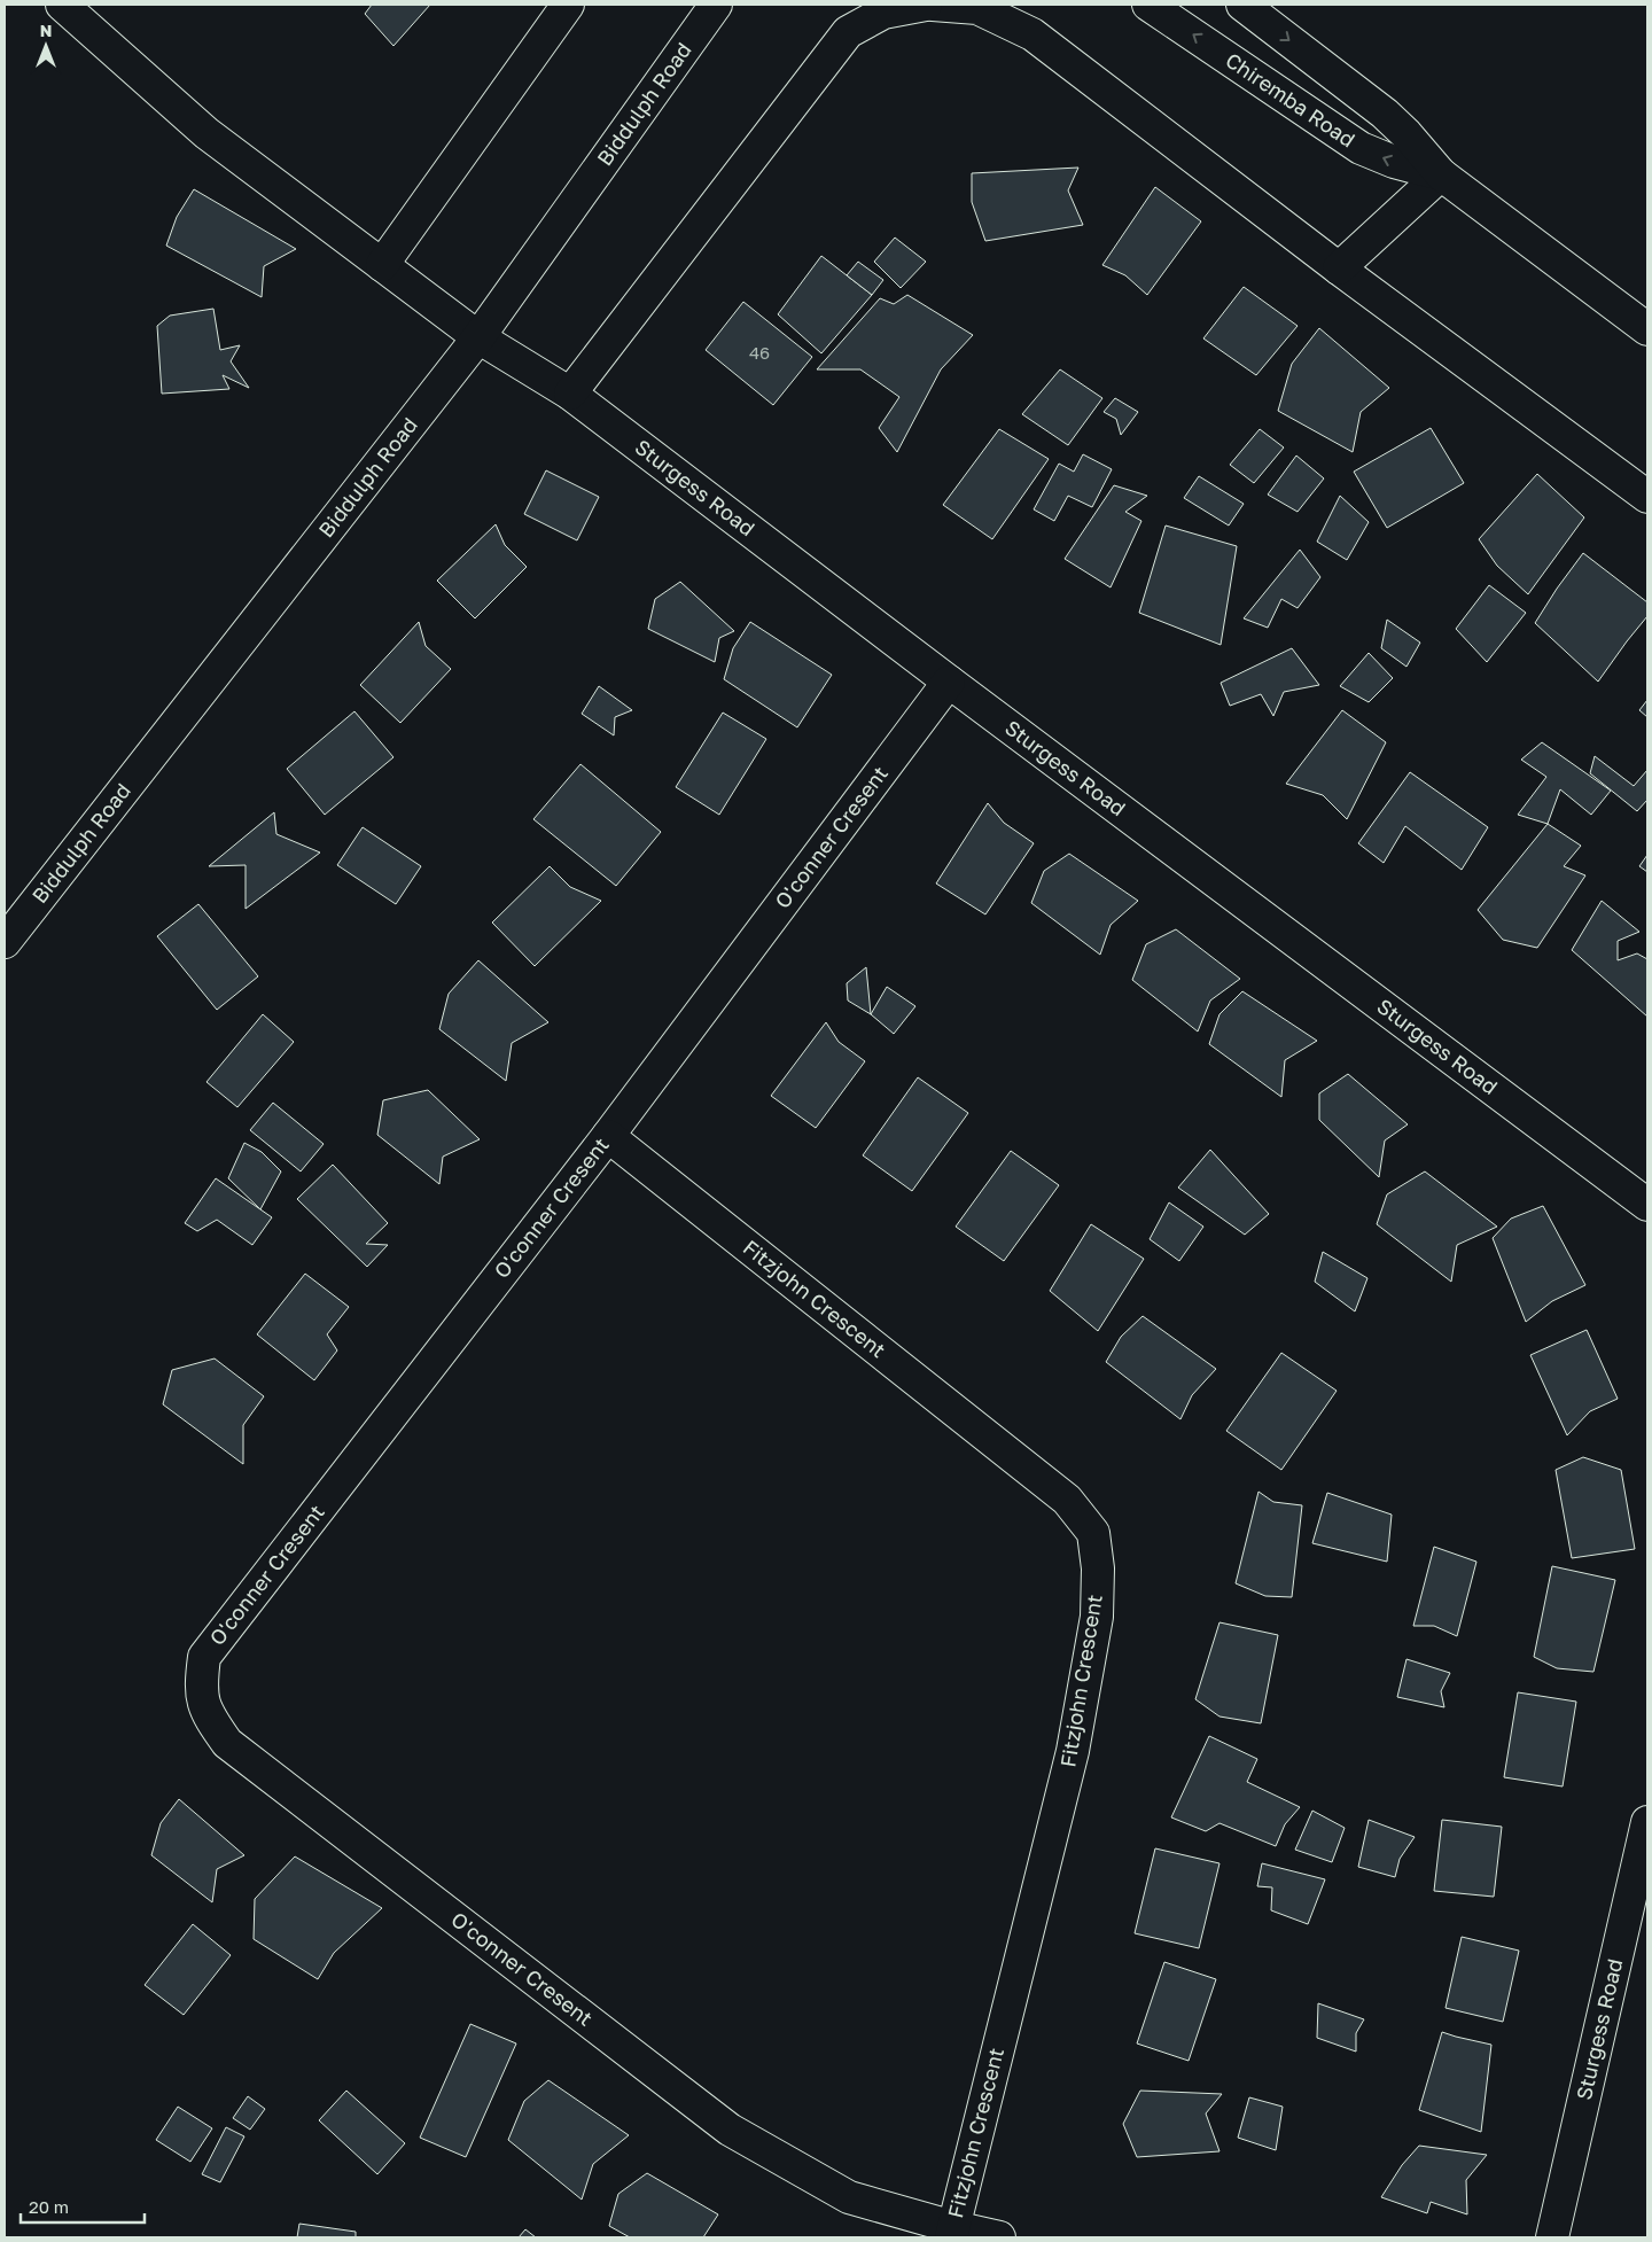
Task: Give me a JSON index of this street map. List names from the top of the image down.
{
  "streets": {
    "street": [
      "Chiremba Road",
      "Biddulph Road",
      "Sturgess Road",
      "O'conner Cresent",
      "Fitzjohn Crescent"
    ]
  },
  "crossings": [
    ["Biddulph Road", "Sturgess Road"],
    ["Sturgess Road", "O'conner Cresent"],
    ["O'conner Cresent", "Fitzjohn Crescent"]
  ],
  "house_numbers": ["46"],
  "scale_bar": "20 m",
  "north": "top"
}
